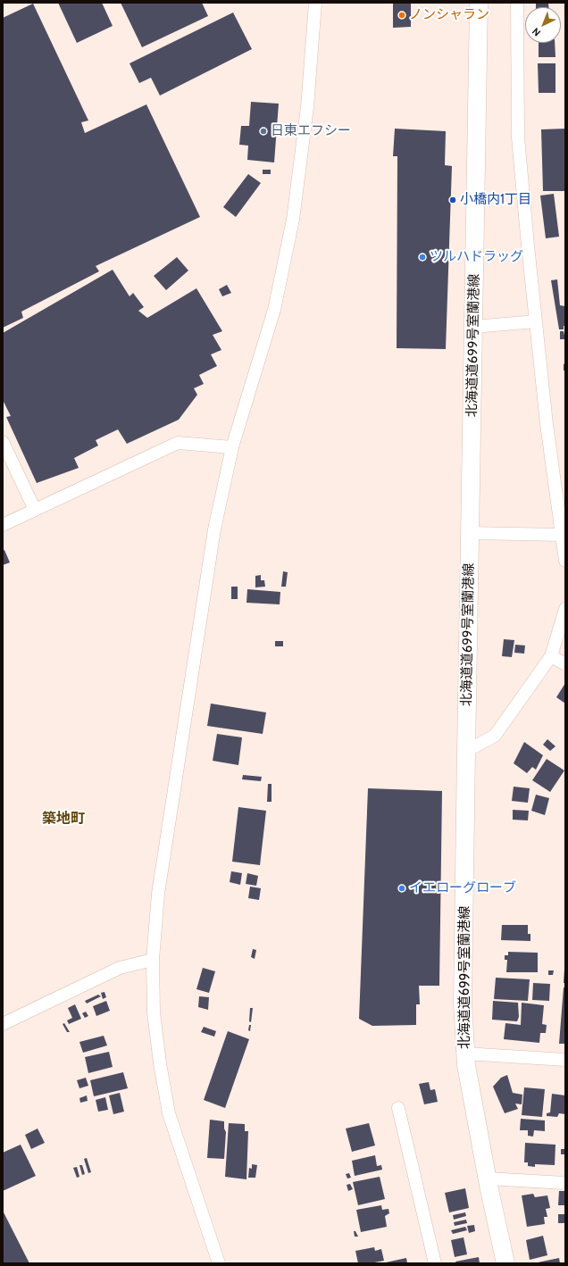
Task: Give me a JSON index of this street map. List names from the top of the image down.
{
  "streets": {
    "main road": ["北海道道699号室蘭港線"]
  },
  "districts": ["築地町"],
  "places": [
    "ノンシャラン",
    "日東エフシー",
    "小橋内1丁目",
    "ツルハドラッグ",
    "イエローグローブ"
  ],
  "north": "bottom left"
}
